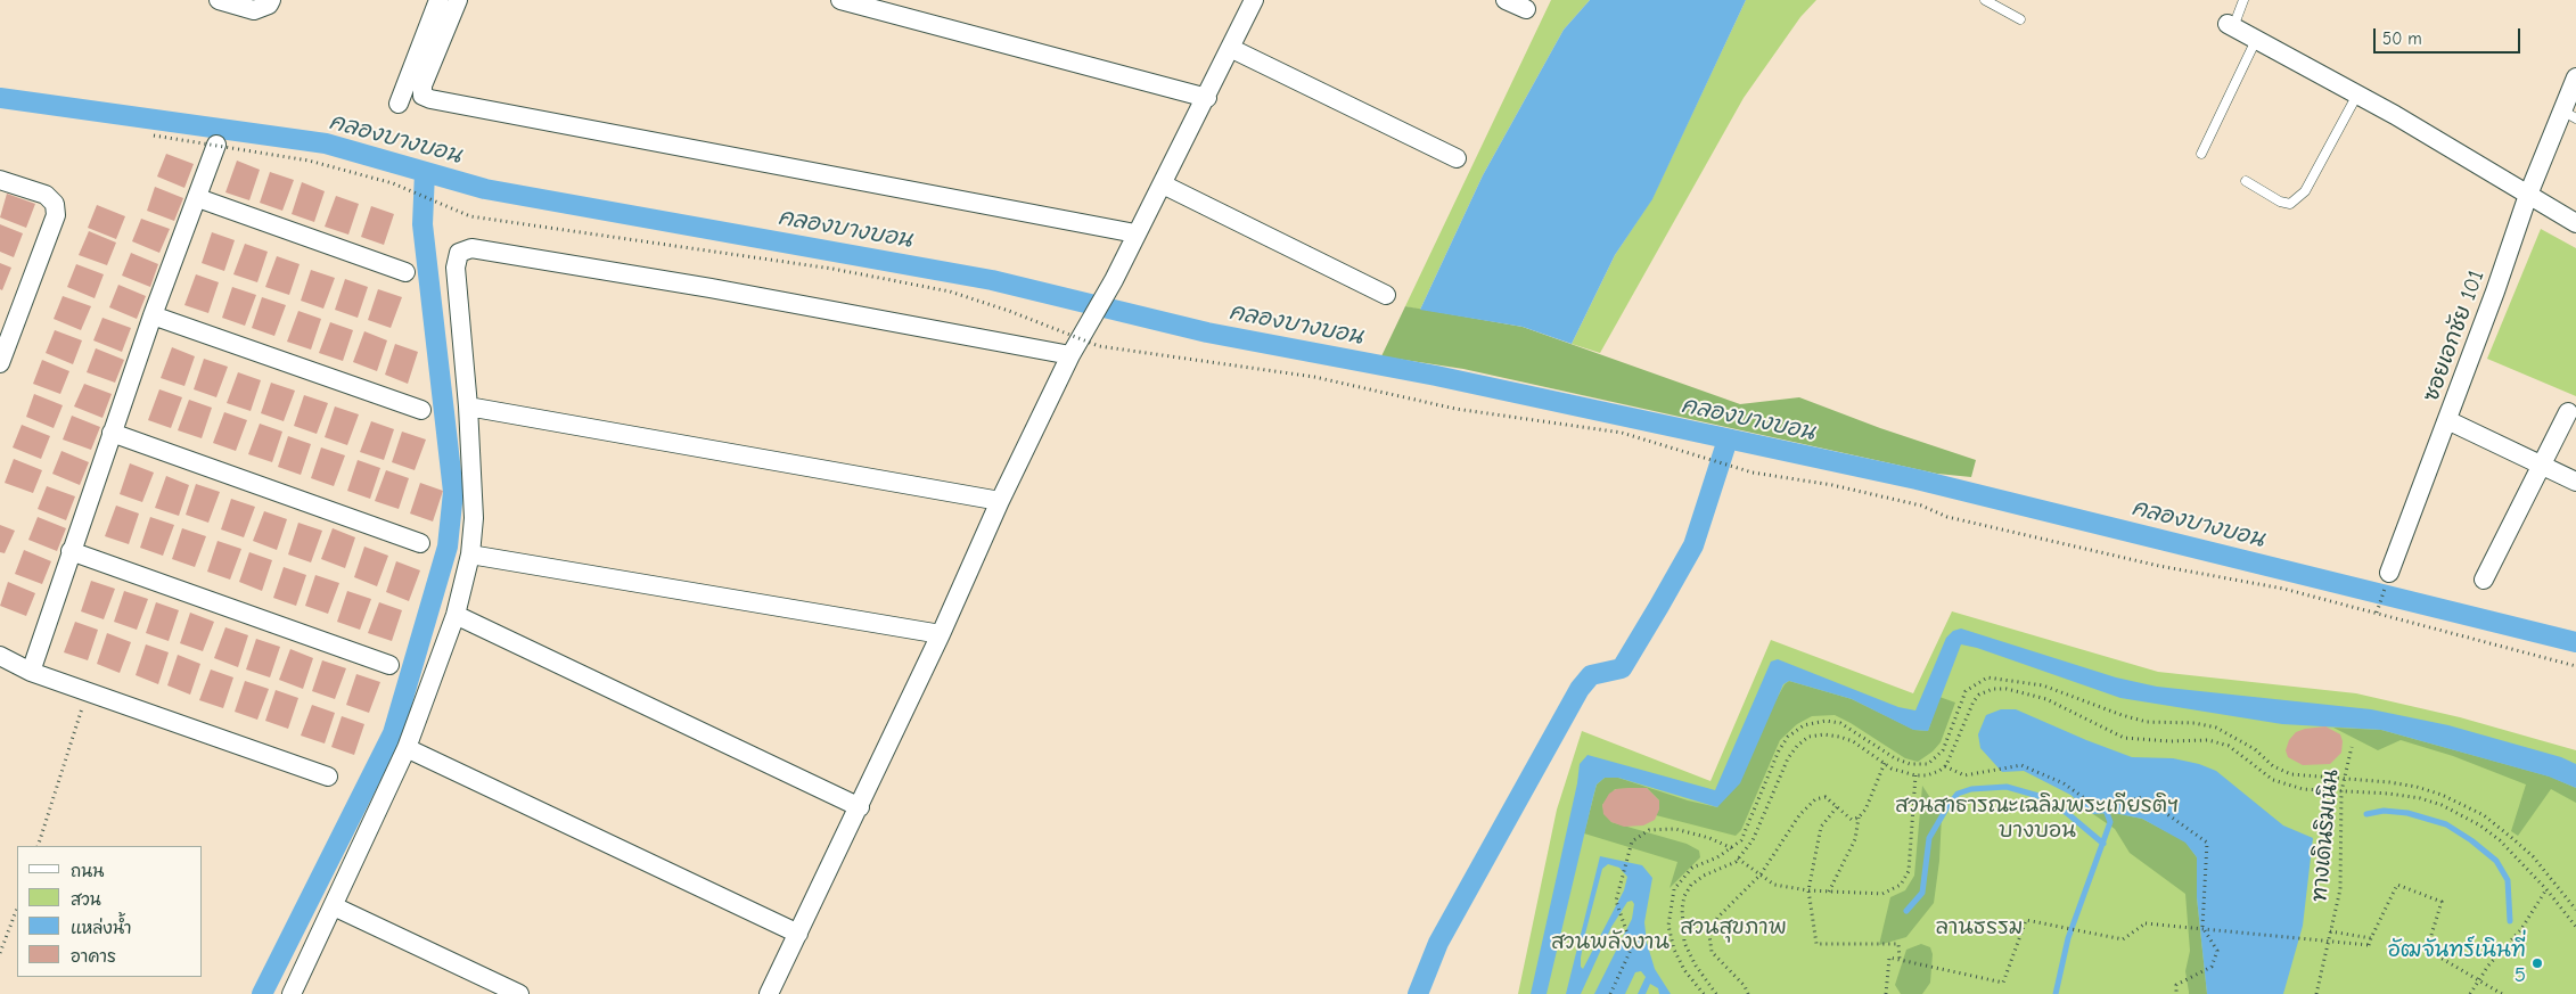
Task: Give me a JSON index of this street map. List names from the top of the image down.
{
  "streets": {
    "street": ["ซอยเอกชัย 101"],
    "path": ["ทางเดินริมเนิน"]
  },
  "water": ["คลองบางบอน"],
  "parks": [
    "สวนสาธารณะเฉลิมพระเกียรติฯ บางบอน",
    "สวนสุขภาพ",
    "ลานธรรม",
    "สวนพลังงาน"
  ],
  "places": ["อัฒจันทร์เนินที่ 5"],
  "legend": [
    "ถนน",
    "สวน",
    "แหล่งน้ำ",
    "อาคาร"
  ],
  "scale_bar": "50 m"
}
